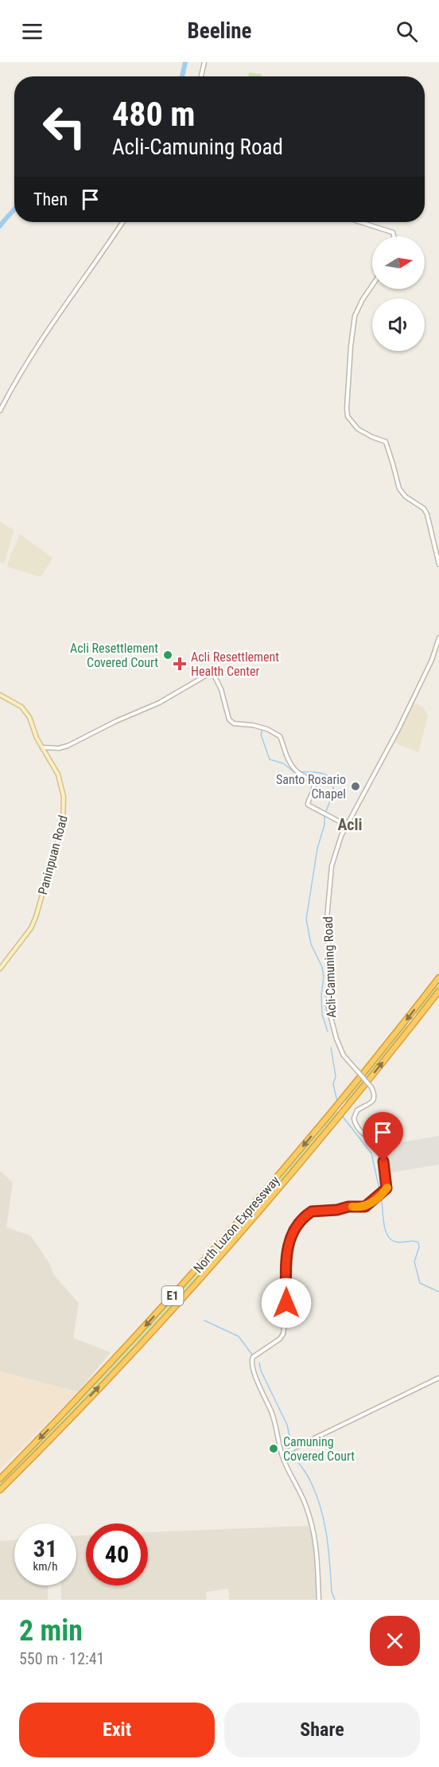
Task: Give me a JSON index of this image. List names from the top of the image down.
{
  "streets": {
    "highway": ["North Luzon Expressway", "E1"],
    "main road": ["Paninpuan Road"],
    "street": ["Acli-Camuning Road"]
  },
  "districts": ["Acli"],
  "places": {
    "other": ["Acli Resettlement Covered Court", "Santo Rosario Chapel", "Camuning Covered Court"],
    "health": ["Acli Resettlement Health Center"]
  },
  "north": "right",
  "page": {
    "header": "Beeline",
    "turn": ["480 m", "Acli-Camuning Road"],
    "then": "Then",
    "speed": "31 km/h",
    "limit": "40",
    "heading": ["2 min", "550 m · 12:41"],
    "buttons": ["Exit", "Share"]
  }
}
